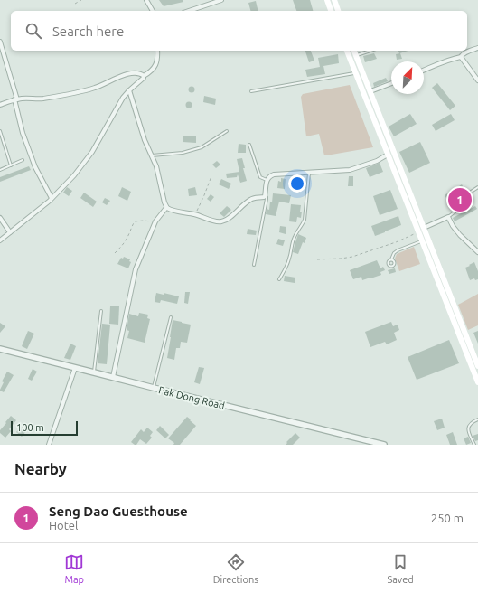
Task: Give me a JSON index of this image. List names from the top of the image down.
{
  "streets": {
    "street": ["Pak Dong Road"]
  },
  "scale_bar": "100 m",
  "north": "top right",
  "page": {
    "search": "Search here",
    "pins": "1",
    "scale": "100 m",
    "heading": "Nearby",
    "list": [
      {
        "mark": "1",
        "name": "Seng Dao Guesthouse",
        "note": "Hotel",
        "value": "250 m"
      }
    ],
    "nav": ["Map", "Directions", "Saved"]
  }
}
